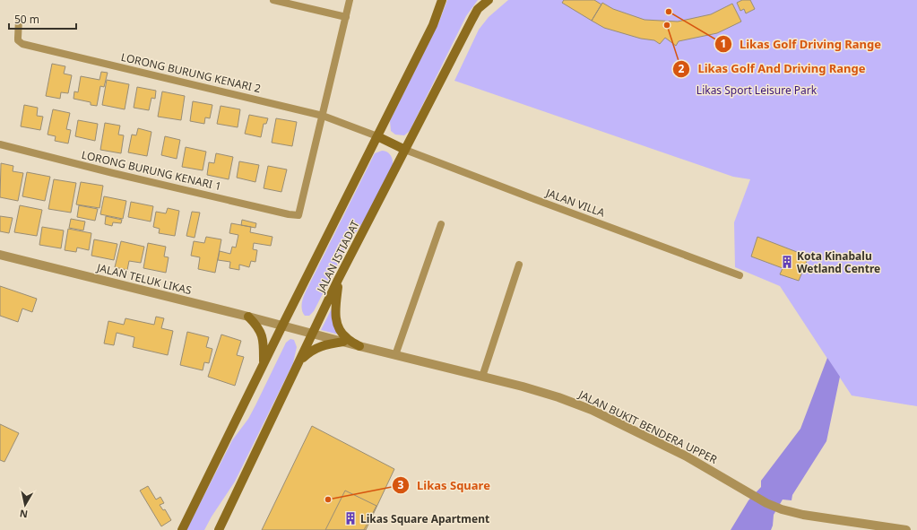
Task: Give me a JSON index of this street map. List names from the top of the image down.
{
  "streets": {
    "main road": ["JALAN ISTIADAT"],
    "street": [
      "LORONG BURUNG KENARI 2",
      "LORONG BURUNG KENARI 1",
      "JALAN VILLA",
      "JALAN TELUK LIKAS",
      "JALAN BUKIT BENDERA UPPER"
    ]
  },
  "crossings": [
    ["LORONG BURUNG KENARI 2", "LORONG BURUNG KENARI 1"],
    ["LORONG BURUNG KENARI 2", "JALAN ISTIADAT"],
    ["JALAN VILLA", "JALAN ISTIADAT"],
    ["JALAN ISTIADAT", "JALAN TELUK LIKAS"],
    ["JALAN ISTIADAT", "JALAN BUKIT BENDERA UPPER"],
    ["JALAN TELUK LIKAS", "JALAN BUKIT BENDERA UPPER"]
  ],
  "parks": ["Likas Sport Leisure Park"],
  "places": {
    "other": ["Likas Golf Driving Range", "Likas Golf And Driving Range", "Likas Square"],
    "building": ["Kota Kinabalu Wetland Centre", "Likas Square Apartment"]
  },
  "scale_bar": "50 m",
  "north": "bottom"
}
